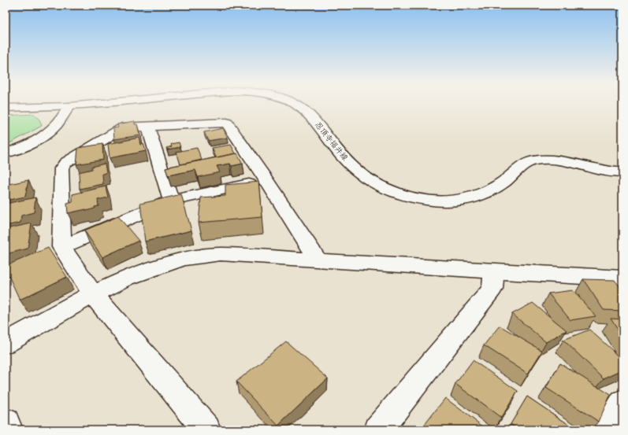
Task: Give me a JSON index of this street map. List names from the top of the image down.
{
  "streets": {
    "street": ["忍頂寺福井線"]
  }
}
